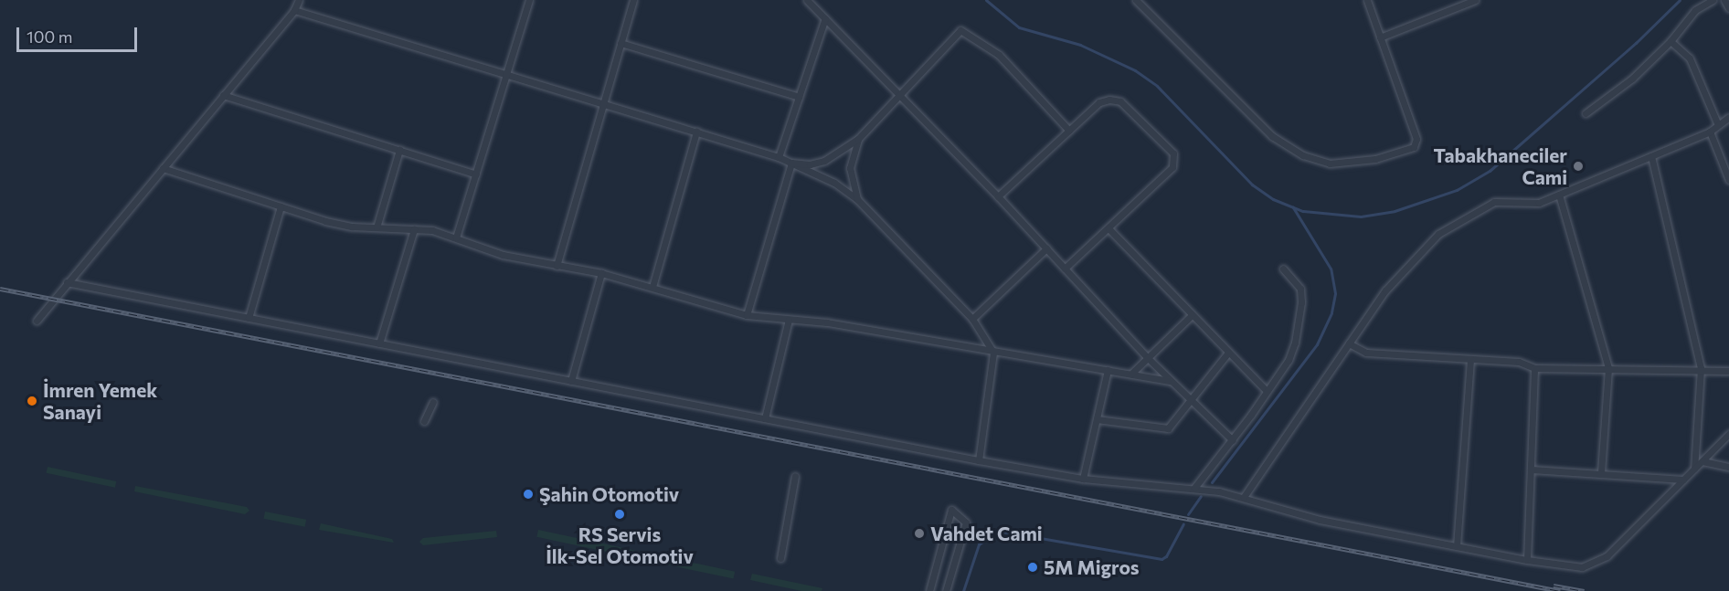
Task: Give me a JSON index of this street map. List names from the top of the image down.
{
  "places": [
    "Tabakhaneciler Cami",
    "İmren Yemek Sanayi",
    "Şahin Otomotiv",
    "RS Servis İlk-Sel Otomotiv",
    "Vahdet Cami",
    "5M Migros"
  ],
  "scale_bar": "100 m"
}
